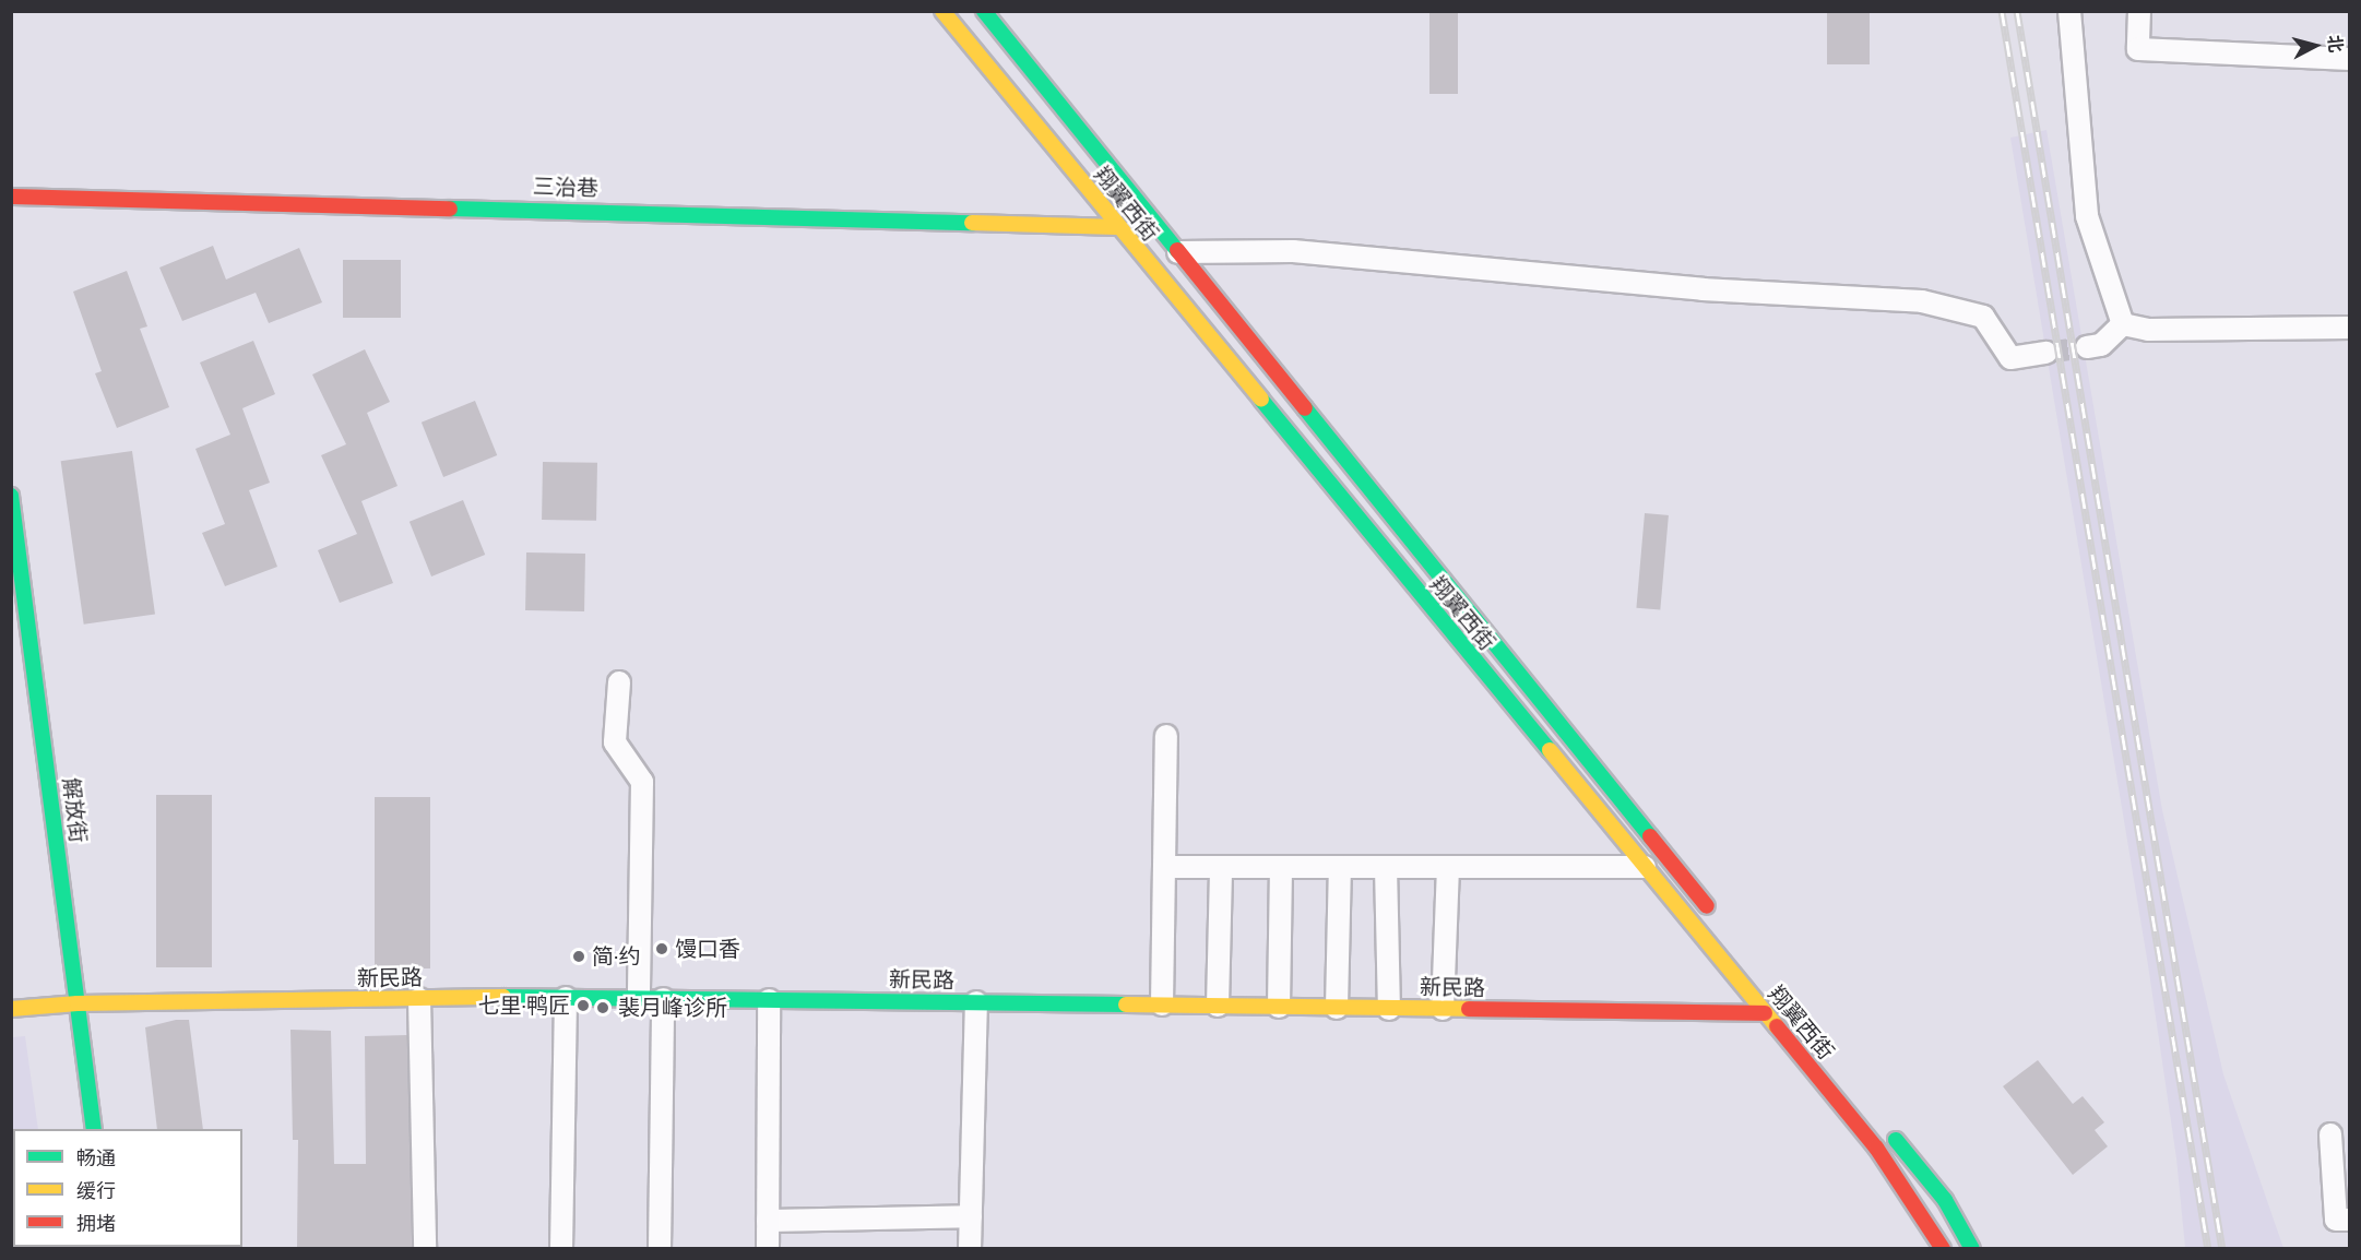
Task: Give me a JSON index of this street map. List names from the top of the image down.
{
  "streets": {
    "main road": [
      "三治巷",
      "翔翼西街",
      "解放街",
      "新民路"
    ]
  },
  "crossings": [
    ["三治巷", "翔翼西街"],
    ["翔翼西街", "新民路"],
    ["解放街", "新民路"]
  ],
  "places": [
    "馒口香",
    "简·约",
    "七里·鸭匠",
    "裴月峰诊所"
  ],
  "legend": ["畅通", "缓行", "拥堵"],
  "north": "right"
}
